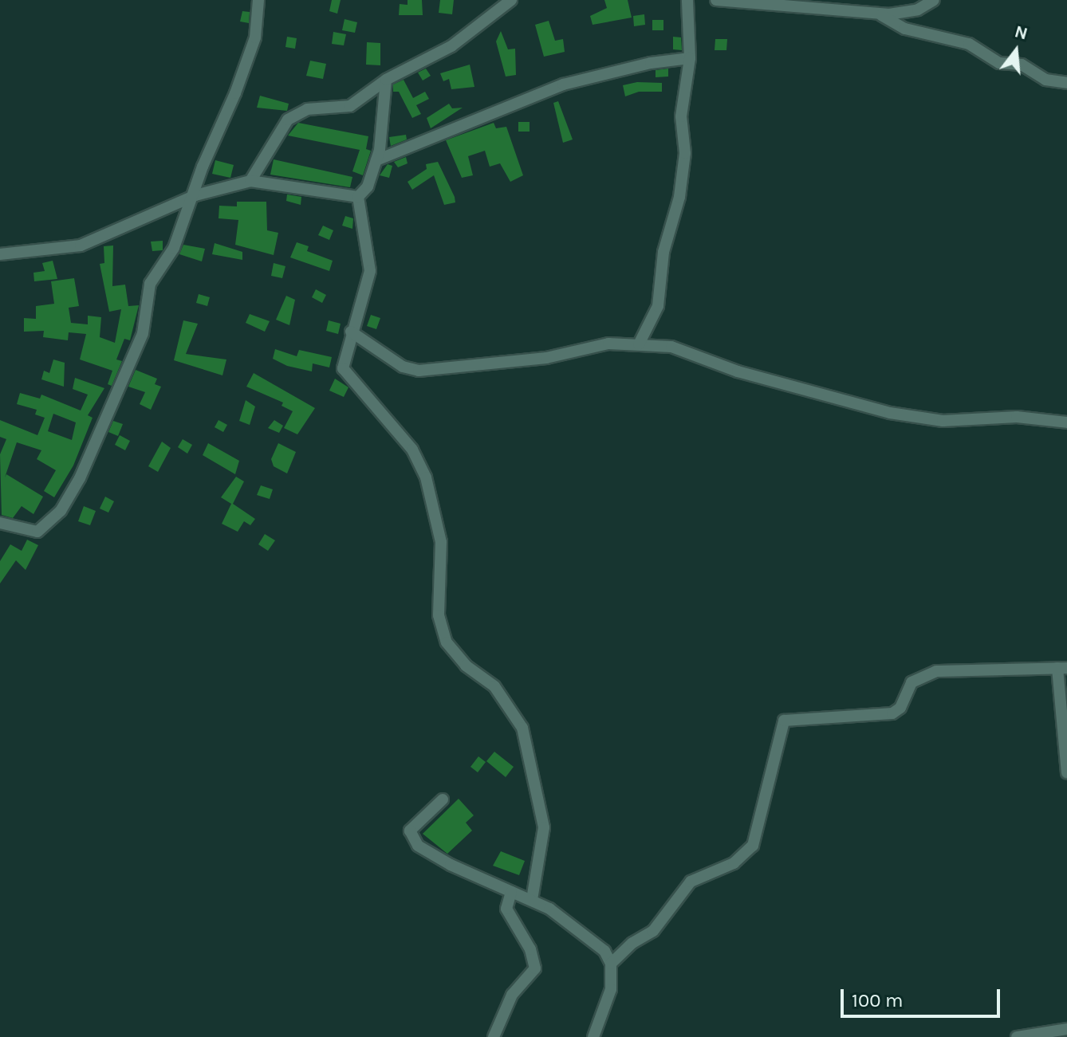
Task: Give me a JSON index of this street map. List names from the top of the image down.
{
  "scale_bar": "100 m",
  "north": "top"
}
